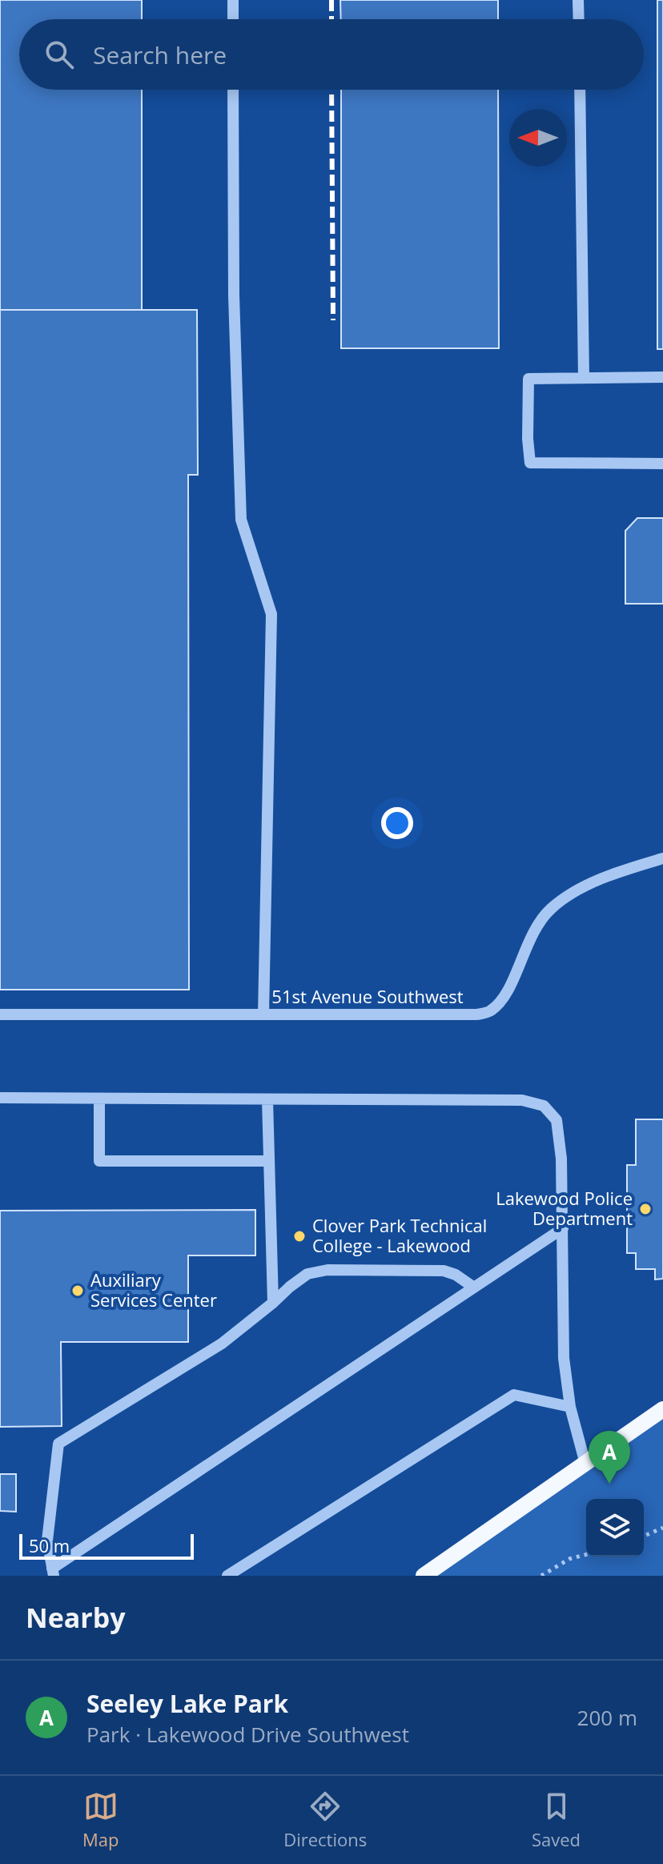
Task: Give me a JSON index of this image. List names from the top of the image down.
{
  "streets": {
    "street": ["51st Avenue Southwest"]
  },
  "places": ["Lakewood Police Department", "Clover Park Technical College - Lakewood", "Auxiliary Services Center"],
  "scale_bar": "50 m",
  "north": "left",
  "page": {
    "search": "Search here",
    "pins": "A",
    "scale": "50 m",
    "heading": "Nearby",
    "list": [
      {
        "mark": "A",
        "name": "Seeley Lake Park",
        "note": "Park · Lakewood Drive Southwest",
        "value": "200 m"
      }
    ],
    "nav": ["Map", "Directions", "Saved"]
  }
}
